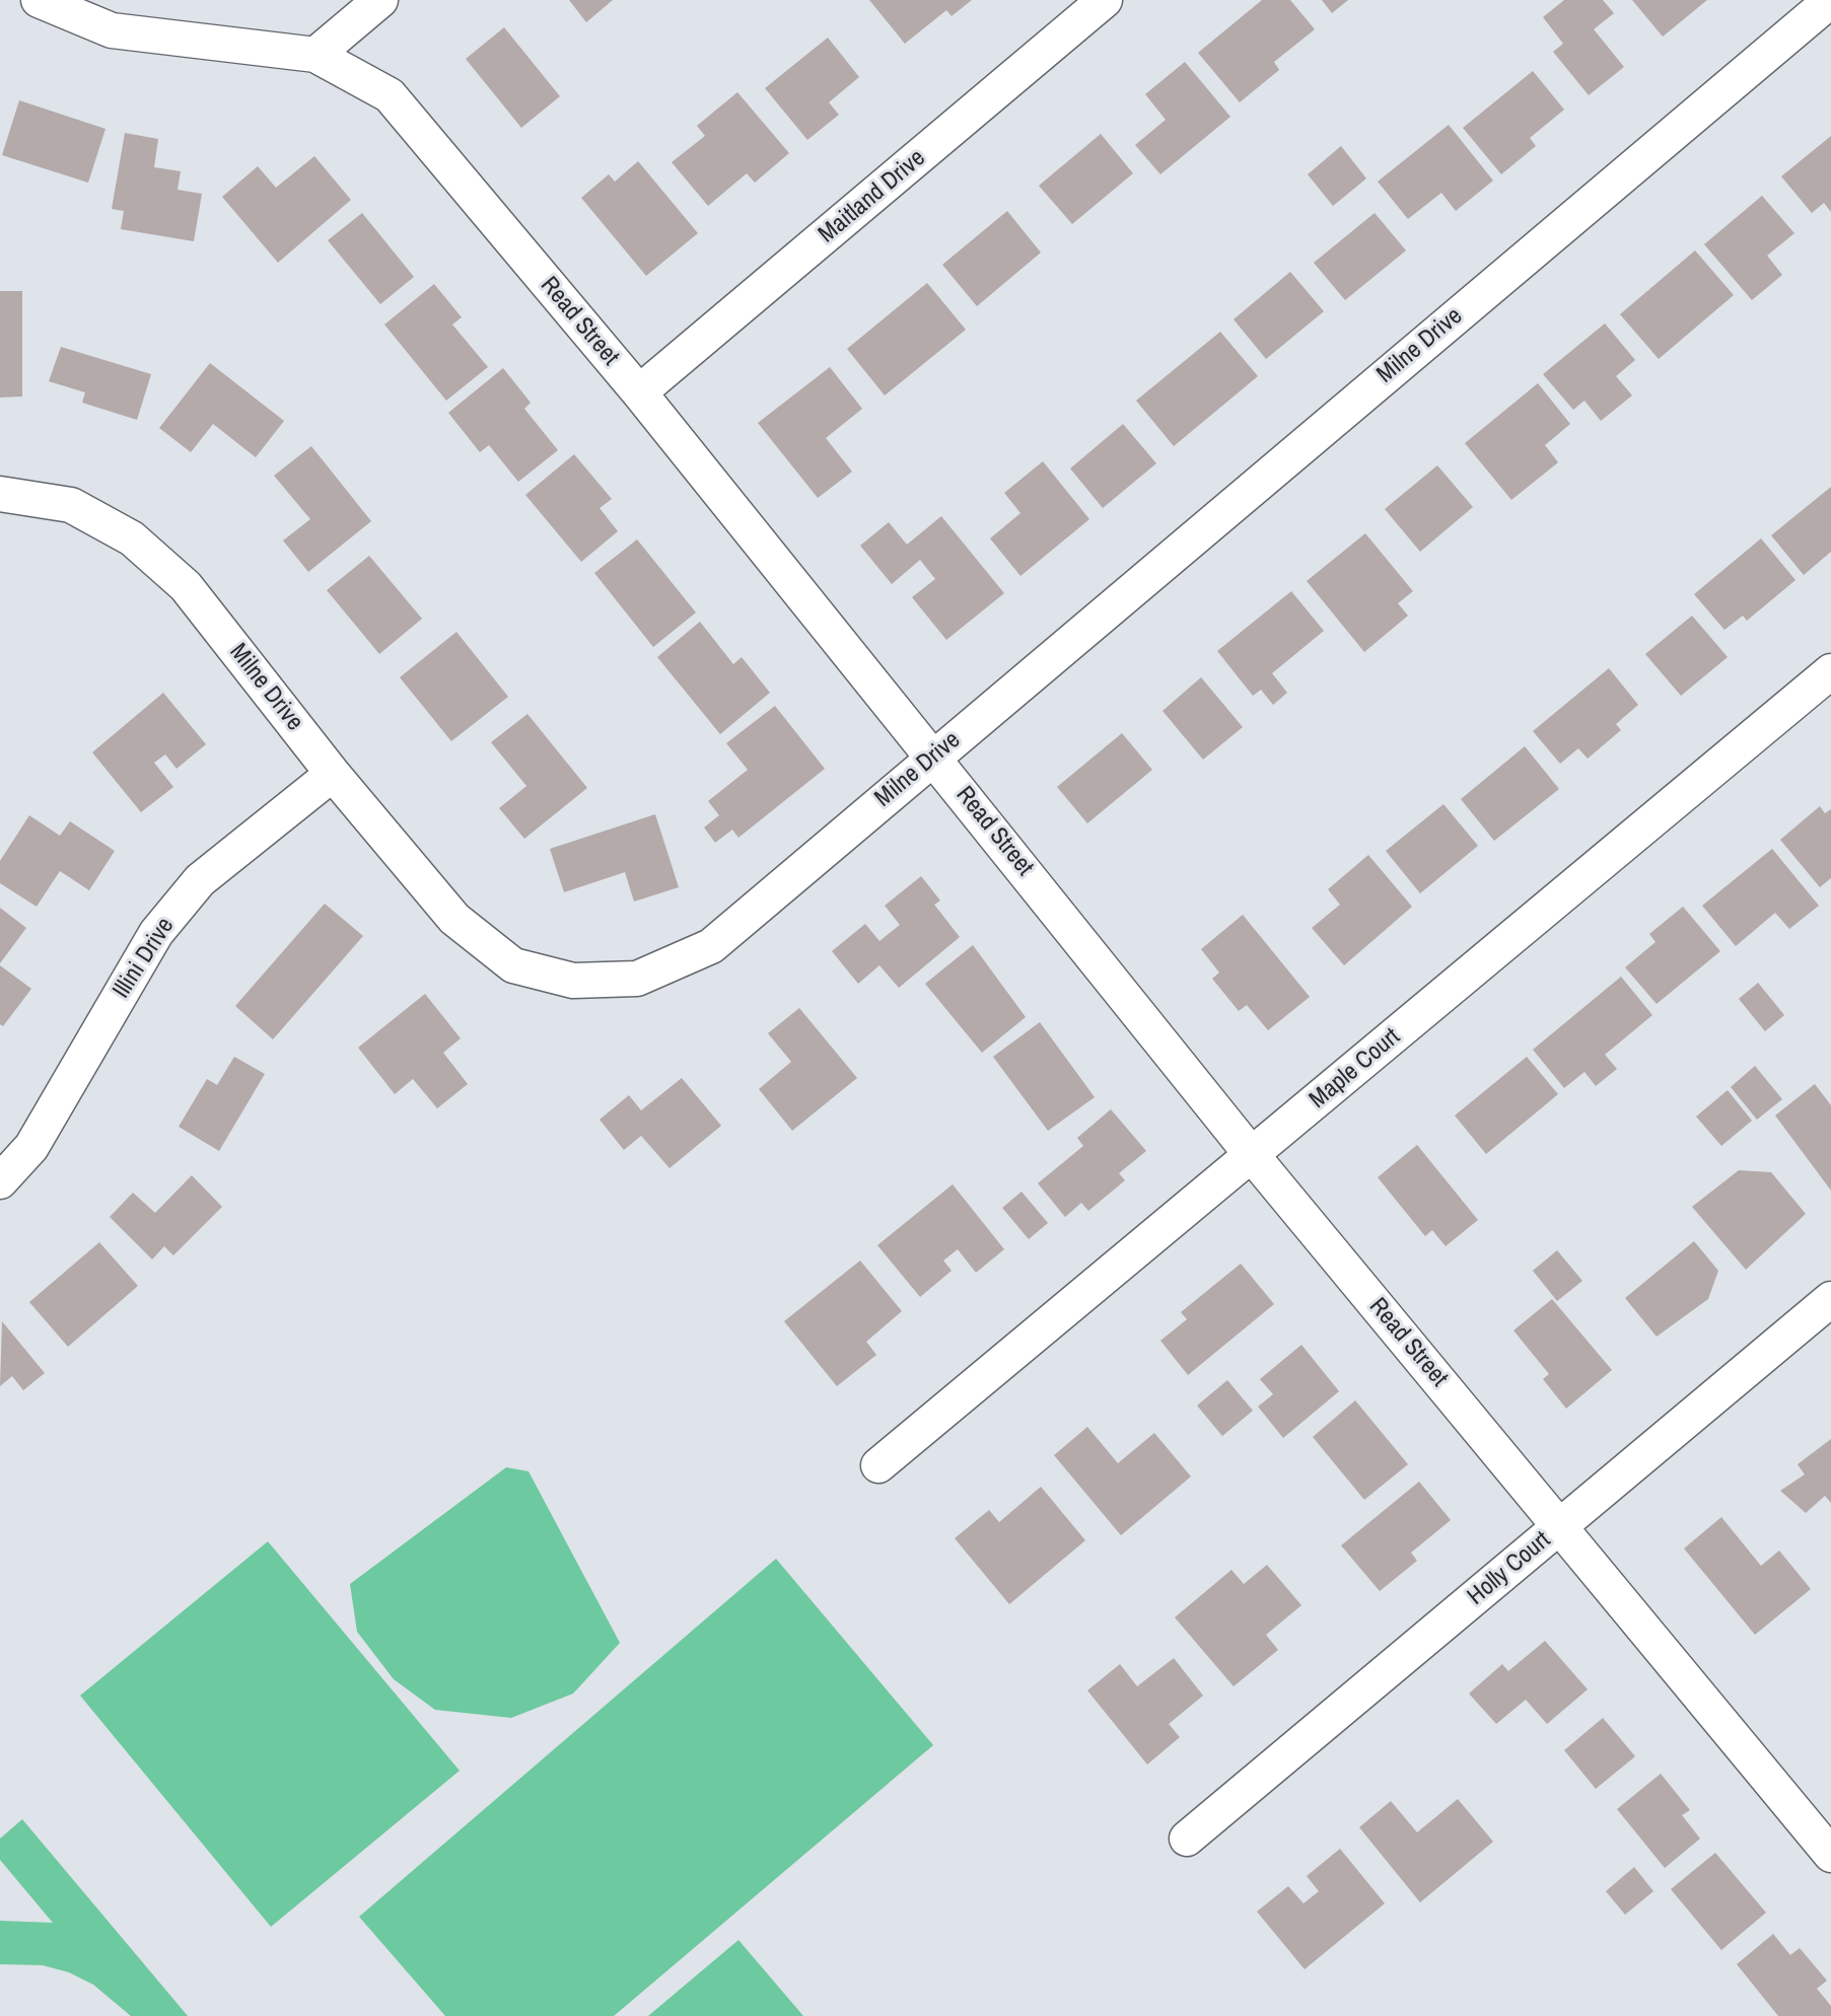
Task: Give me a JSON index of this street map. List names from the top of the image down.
{
  "streets": {
    "street": [
      "Maitland Drive",
      "Read Street",
      "Milne Drive",
      "Illini Drive",
      "Maple Court",
      "Holly Court"
    ]
  },
  "crossings": [
    ["Maitland Drive", "Read Street"],
    ["Read Street", "Milne Drive"],
    ["Read Street", "Maple Court"],
    ["Read Street", "Holly Court"],
    ["Milne Drive", "Illini Drive"]
  ]
}
